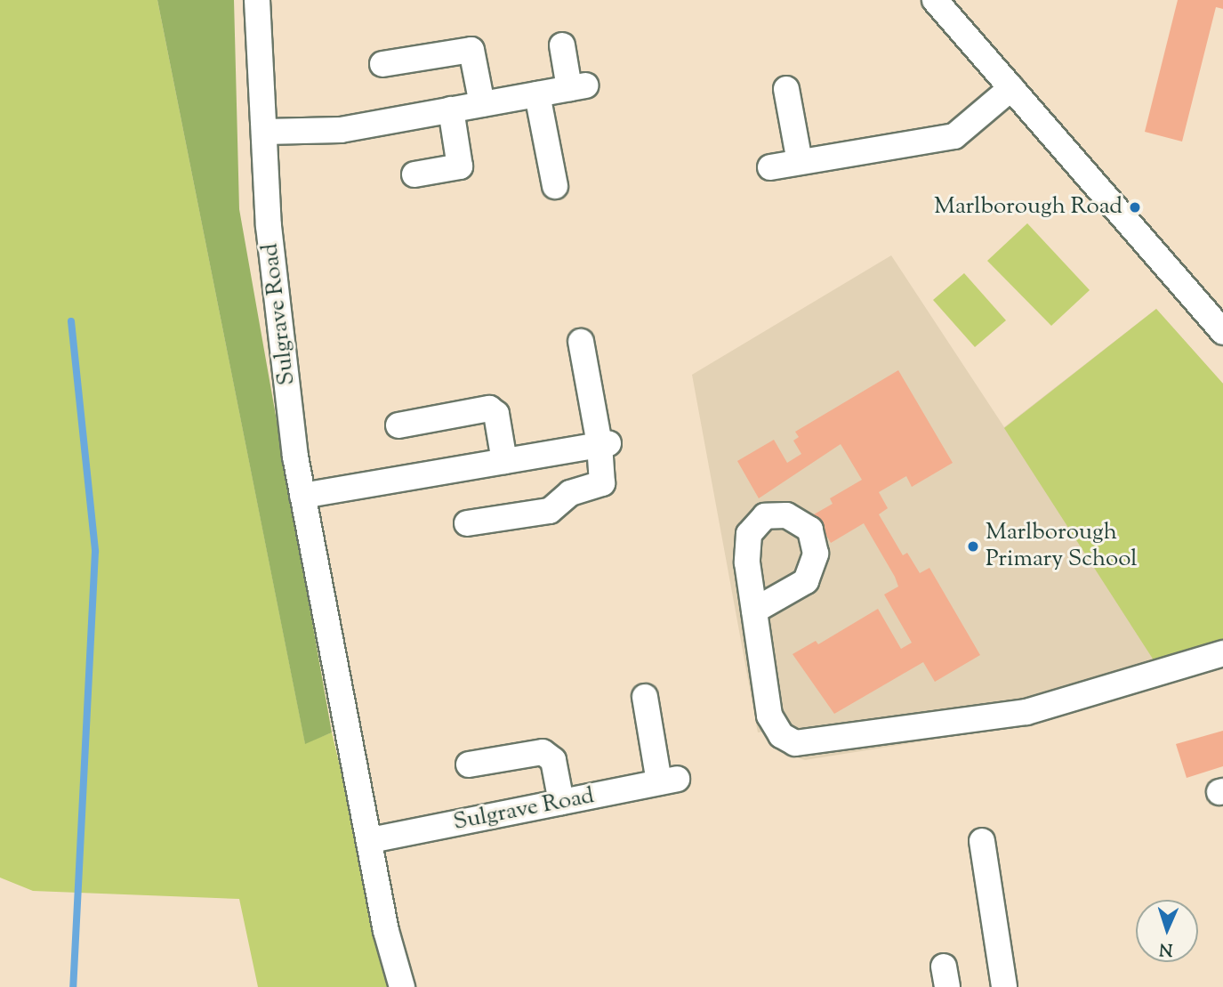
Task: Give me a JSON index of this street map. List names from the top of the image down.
{
  "streets": {
    "street": ["Sulgrave Road"]
  },
  "places": ["Marlborough Road", "Marlborough Primary School"],
  "north": "bottom"
}
